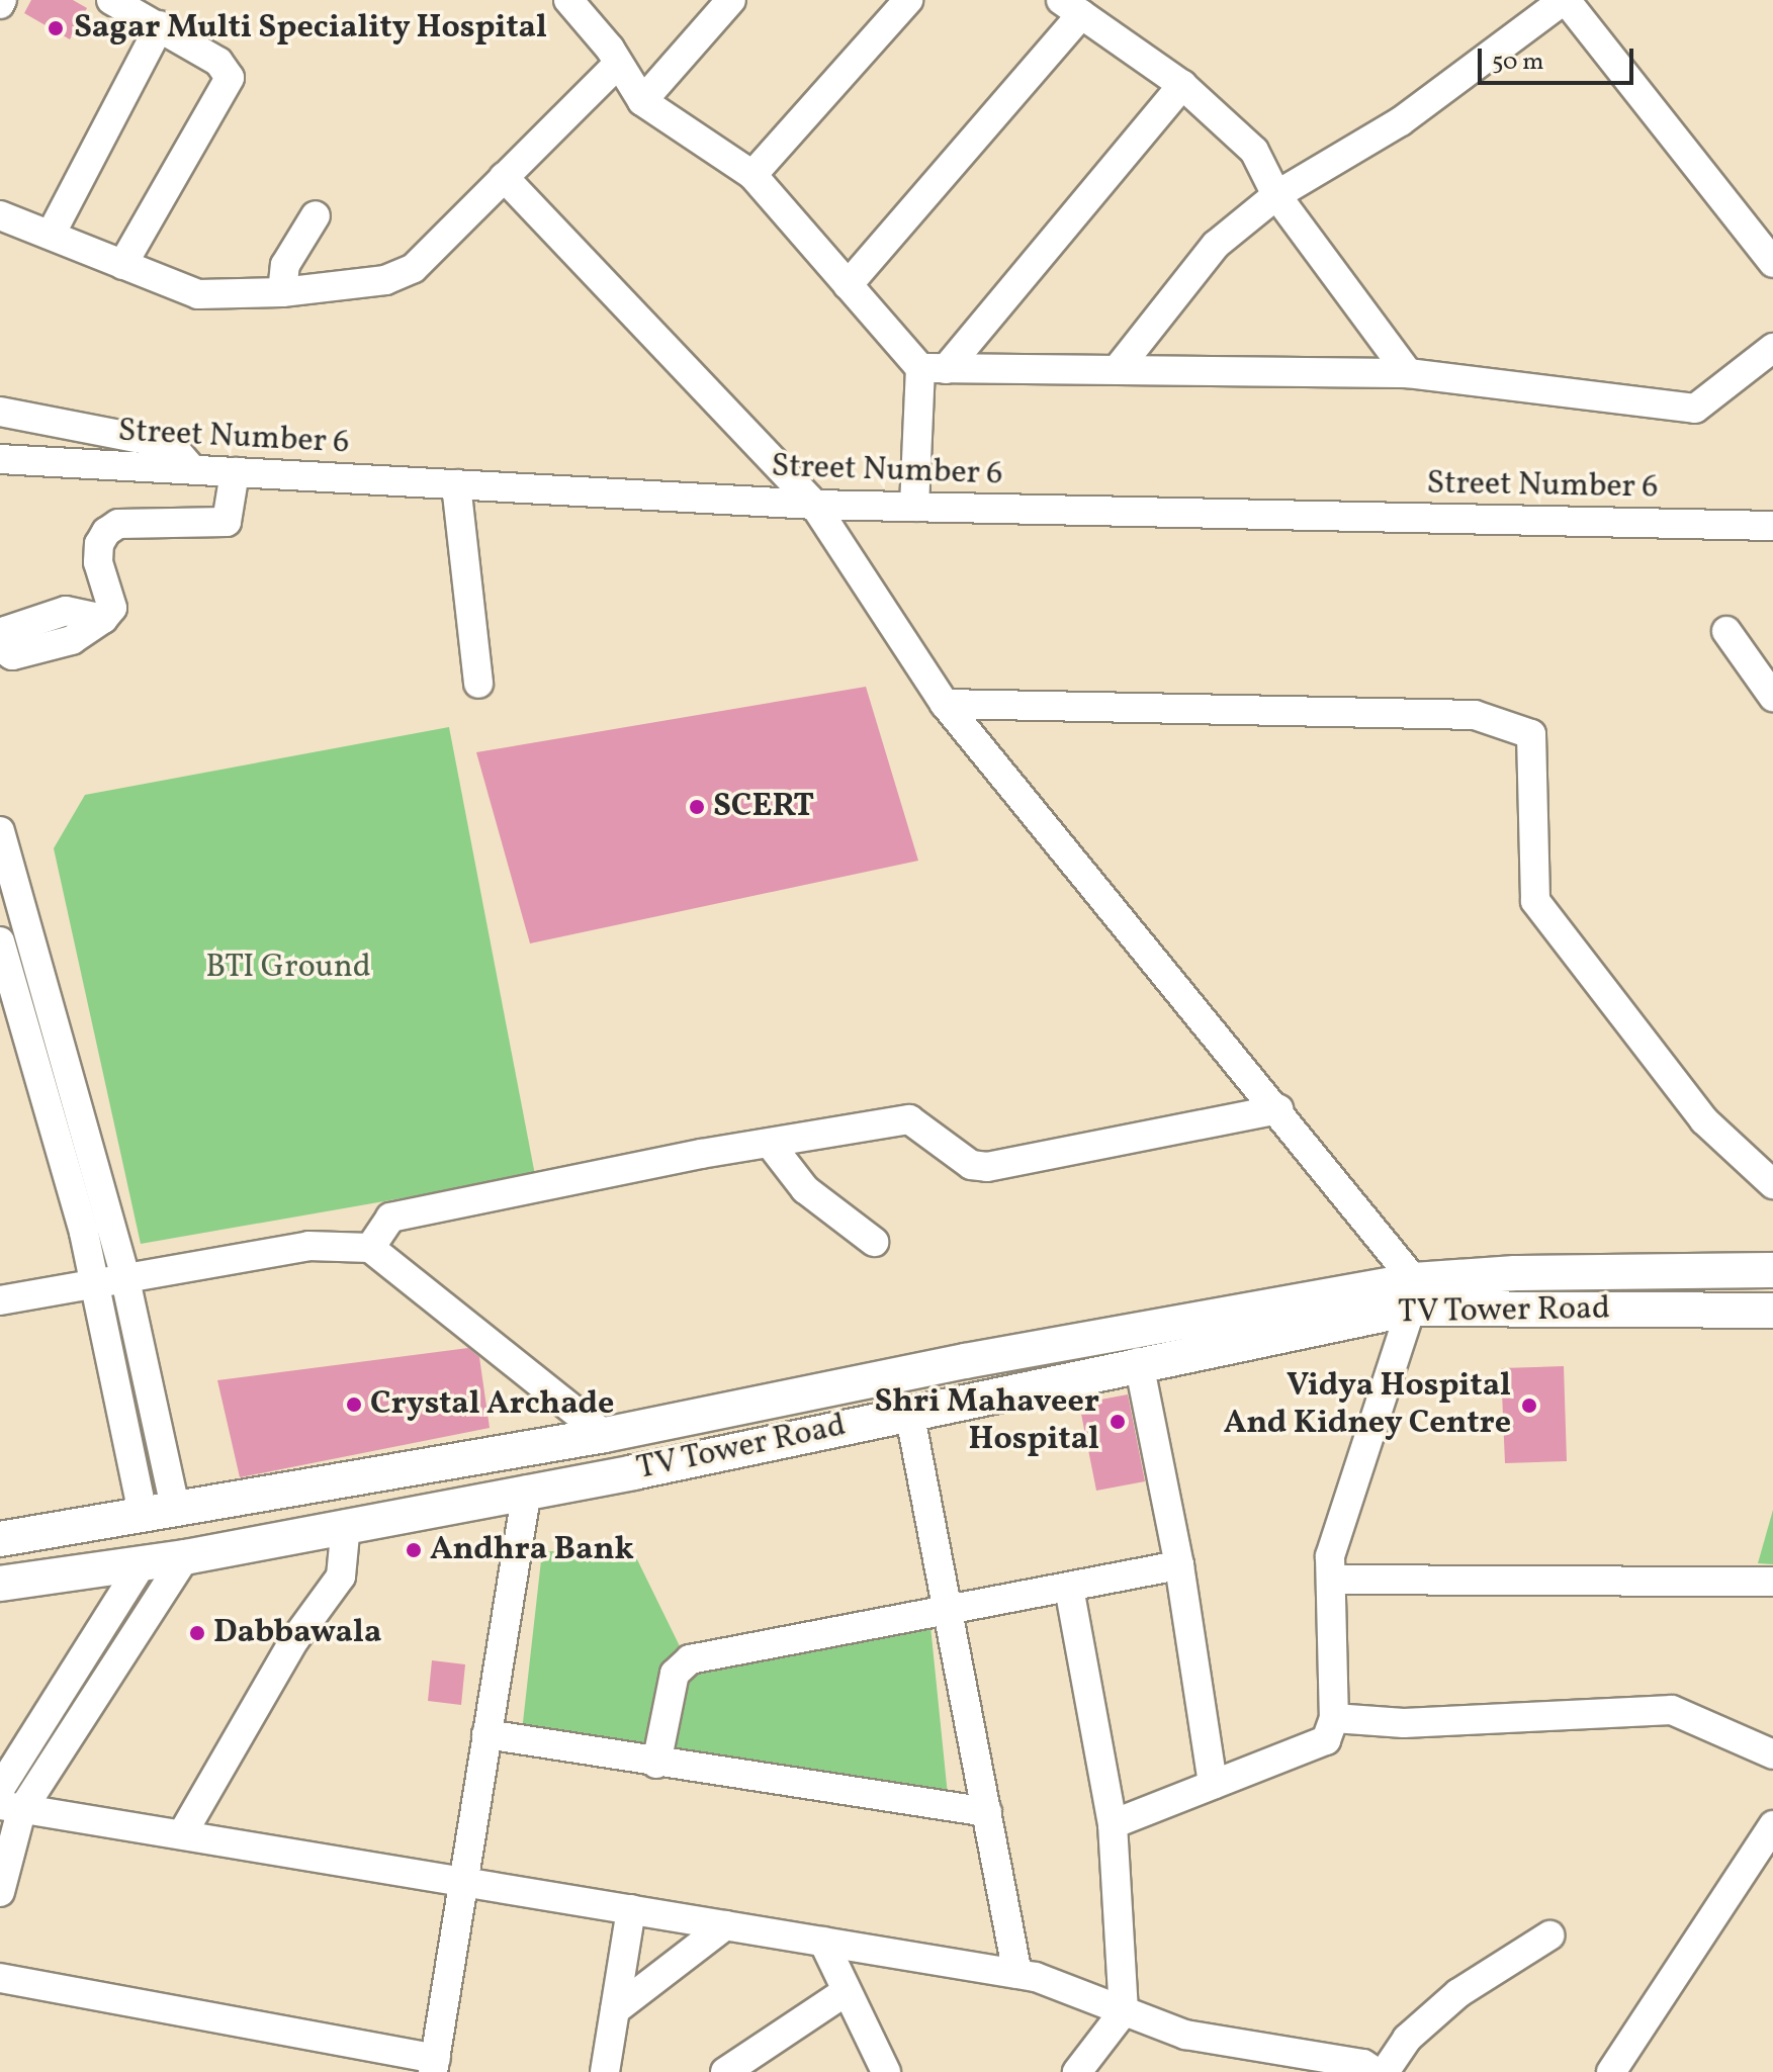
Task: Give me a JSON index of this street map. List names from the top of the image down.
{
  "streets": {
    "main road": ["TV Tower Road"],
    "street": ["Street Number 6"]
  },
  "parks": ["BTI Ground"],
  "places": [
    "Sagar Multi Speciality Hospital",
    "SCERT",
    "Crystal Archade",
    "Vidya Hospital And Kidney Centre",
    "Shri Mahaveer Hospital",
    "Andhra Bank",
    "Dabbawala"
  ],
  "scale_bar": "50 m"
}
